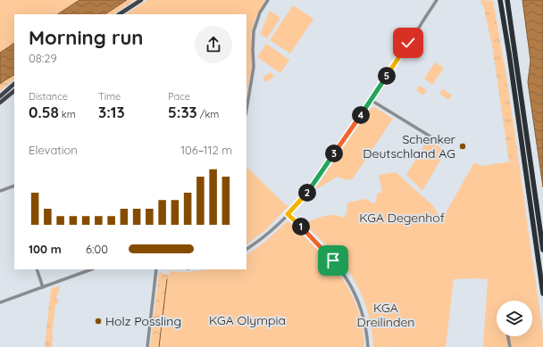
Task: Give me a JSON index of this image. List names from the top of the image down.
{
  "parks": ["KGA Degenhof", "KGA Dreilinden", "KGA Olympia"],
  "places": ["Schenker Deutschland AG", "Holz Possling"],
  "page": {
    "heading": ["Morning run", "08:29"],
    "pins": [
      "5",
      "4",
      "3",
      "2",
      "1"
    ],
    "stats": [
      ["Distance", "0.58 km"],
      ["Time", "3:13"],
      ["Pace", "5:33 /km"]
    ],
    "chart": ["Elevation", "106–112 m"],
    "list": [
      {
        "name": "100 m",
        "note": "6:00"
      }
    ]
  }
}
